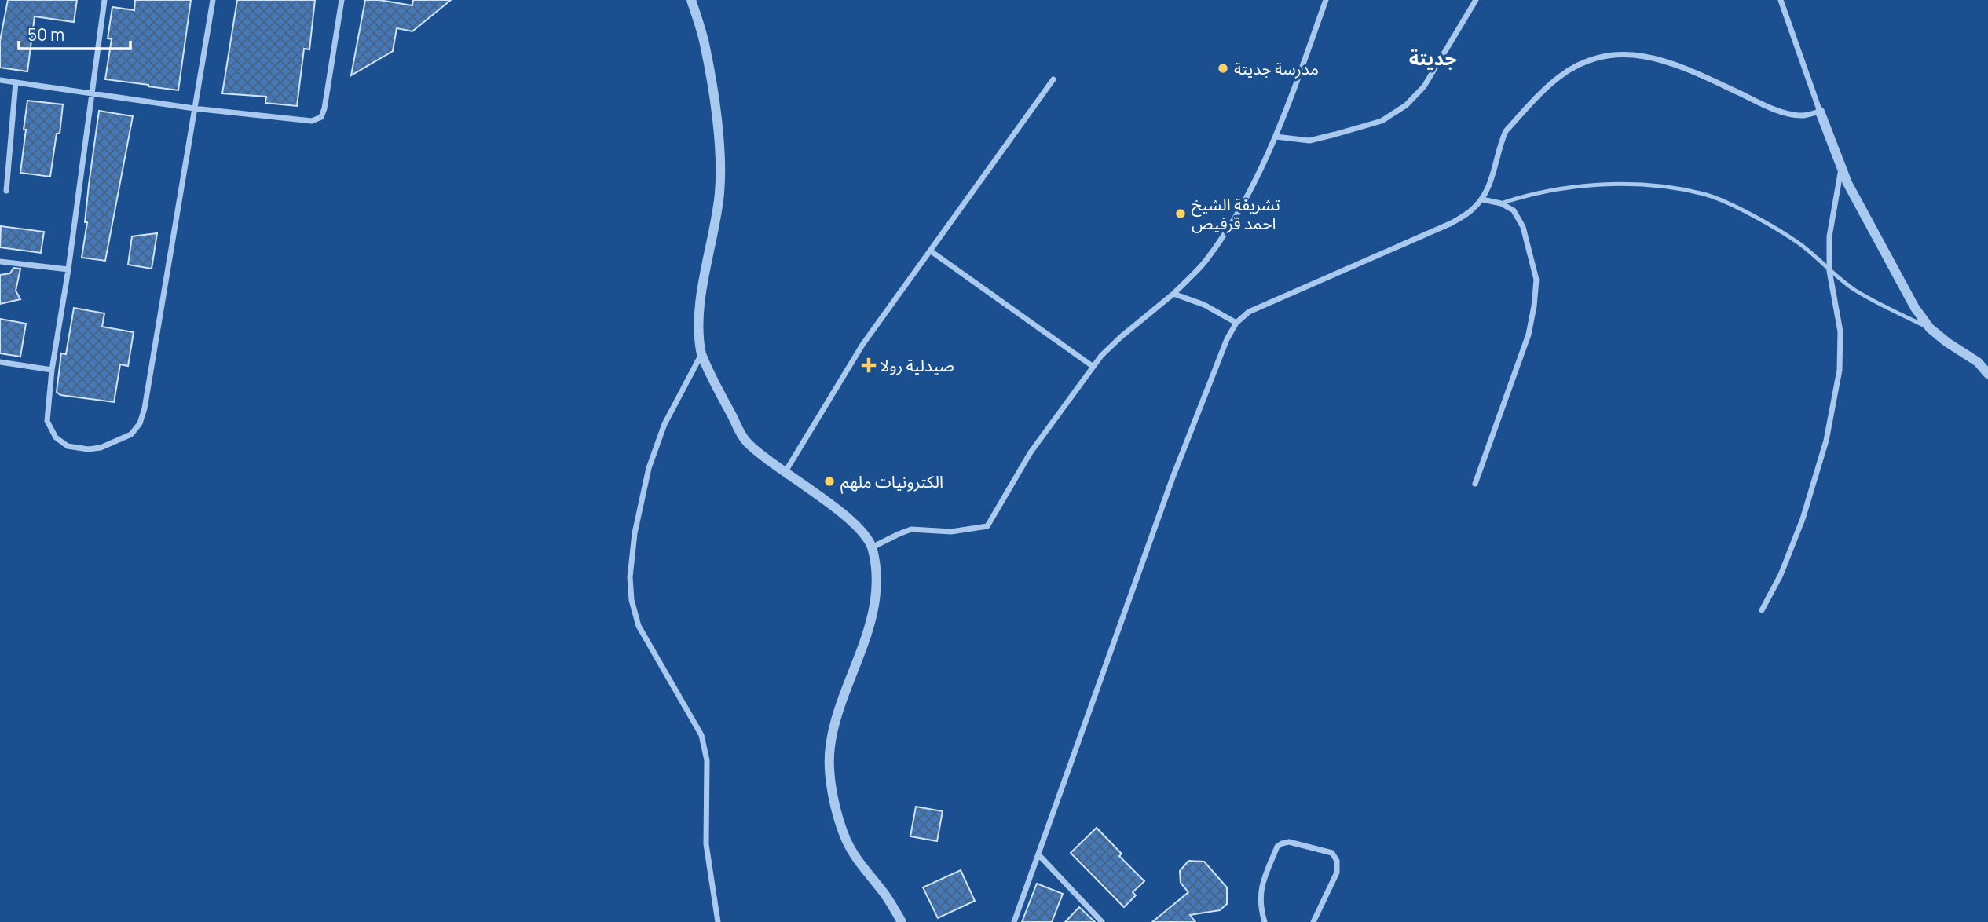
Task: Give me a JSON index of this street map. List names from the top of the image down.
{
  "districts": ["جديتة"],
  "places": {
    "other": ["مدرسة جديتة", "تشريفة الشيخ احمد قرفيص", "الكترونيات ملهم"],
    "health": ["صيدلية رولا"]
  },
  "scale_bar": "50 m"
}
